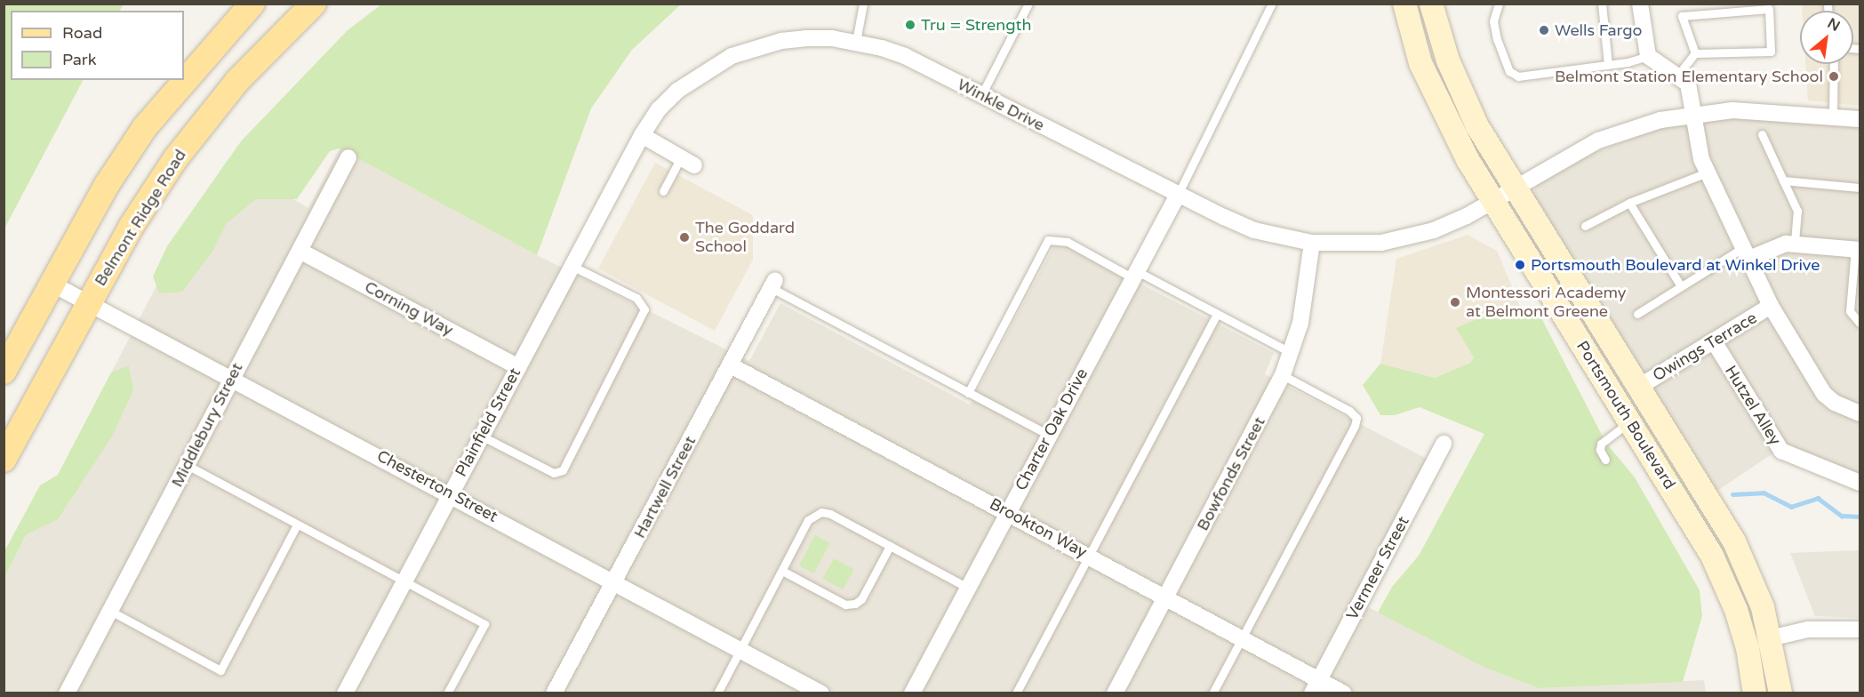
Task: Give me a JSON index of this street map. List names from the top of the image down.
{
  "streets": {
    "main road": ["Belmont Ridge Road"],
    "street": [
      "Winkle Drive",
      "Corning Way",
      "Owings Terrace",
      "Hutzel Alley",
      "Portsmouth Boulevard",
      "Plainfield Street",
      "Middlebury Street",
      "Charter Oak Drive",
      "Bowfonds Street",
      "Chesterton Street",
      "Hartwell Street",
      "Brookton Way",
      "Vermeer Street"
    ]
  },
  "crossings": [
    ["Winkle Drive", "Portsmouth Boulevard"],
    ["Winkle Drive", "Plainfield Street"],
    ["Winkle Drive", "Charter Oak Drive"],
    ["Winkle Drive", "Bowfonds Street"],
    ["Belmont Ridge Road", "Chesterton Street"],
    ["Corning Way", "Plainfield Street"],
    ["Corning Way", "Middlebury Street"],
    ["Owings Terrace", "Hutzel Alley"],
    ["Owings Terrace", "Portsmouth Boulevard"],
    ["Plainfield Street", "Chesterton Street"],
    ["Middlebury Street", "Chesterton Street"],
    ["Charter Oak Drive", "Brookton Way"],
    ["Bowfonds Street", "Brookton Way"],
    ["Chesterton Street", "Hartwell Street"],
    ["Hartwell Street", "Brookton Way"],
    ["Brookton Way", "Vermeer Street"]
  ],
  "places": [
    "Tru = Strength",
    "Wells Fargo",
    "Belmont Station Elementary School",
    "The Goddard School",
    "Portsmouth Boulevard at Winkel Drive",
    "Montessori Academy at Belmont Greene"
  ],
  "legend": ["Road", "Park"],
  "north": "top right"
}
